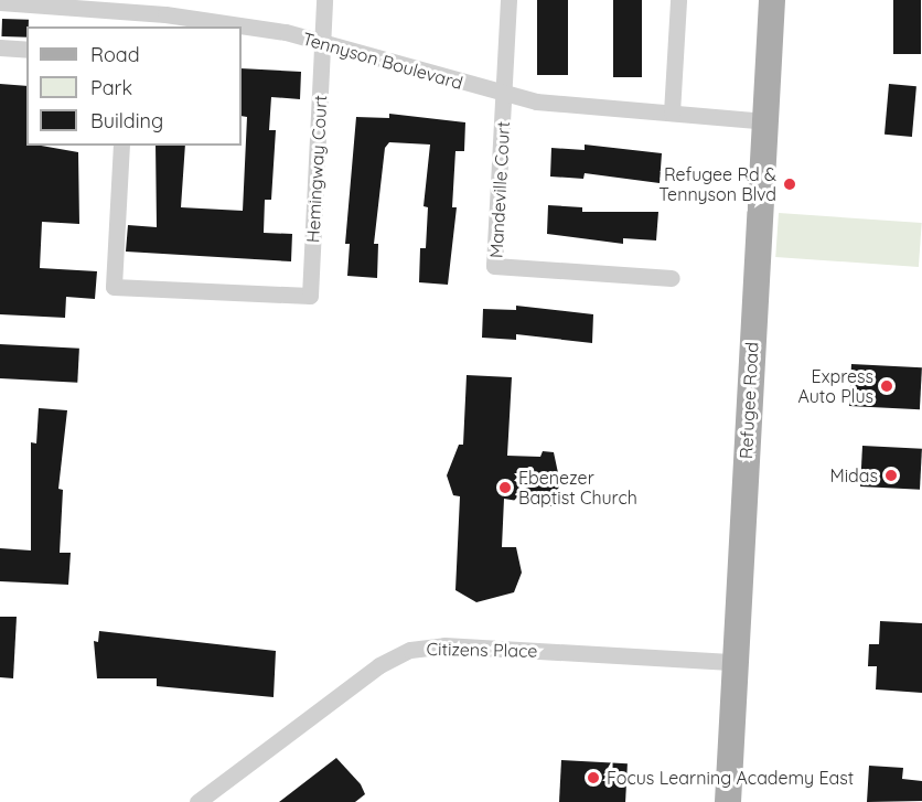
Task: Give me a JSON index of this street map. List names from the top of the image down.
{
  "streets": {
    "main road": ["Refugee Road"],
    "street": [
      "Tennyson Boulevard",
      "Hemingway Court",
      "Mandeville Court",
      "Citizens Place"
    ]
  },
  "crossings": [
    ["Tennyson Boulevard", "Hemingway Court"],
    ["Tennyson Boulevard", "Mandeville Court"],
    ["Tennyson Boulevard", "Refugee Road"],
    ["Refugee Road", "Citizens Place"]
  ],
  "places": [
    "Refugee Rd & Tennyson Blvd",
    "Express Auto Plus",
    "Midas",
    "Ebenezer Baptist Church",
    "Focus Learning Academy East"
  ],
  "legend": ["Road", "Park", "Building"]
}
